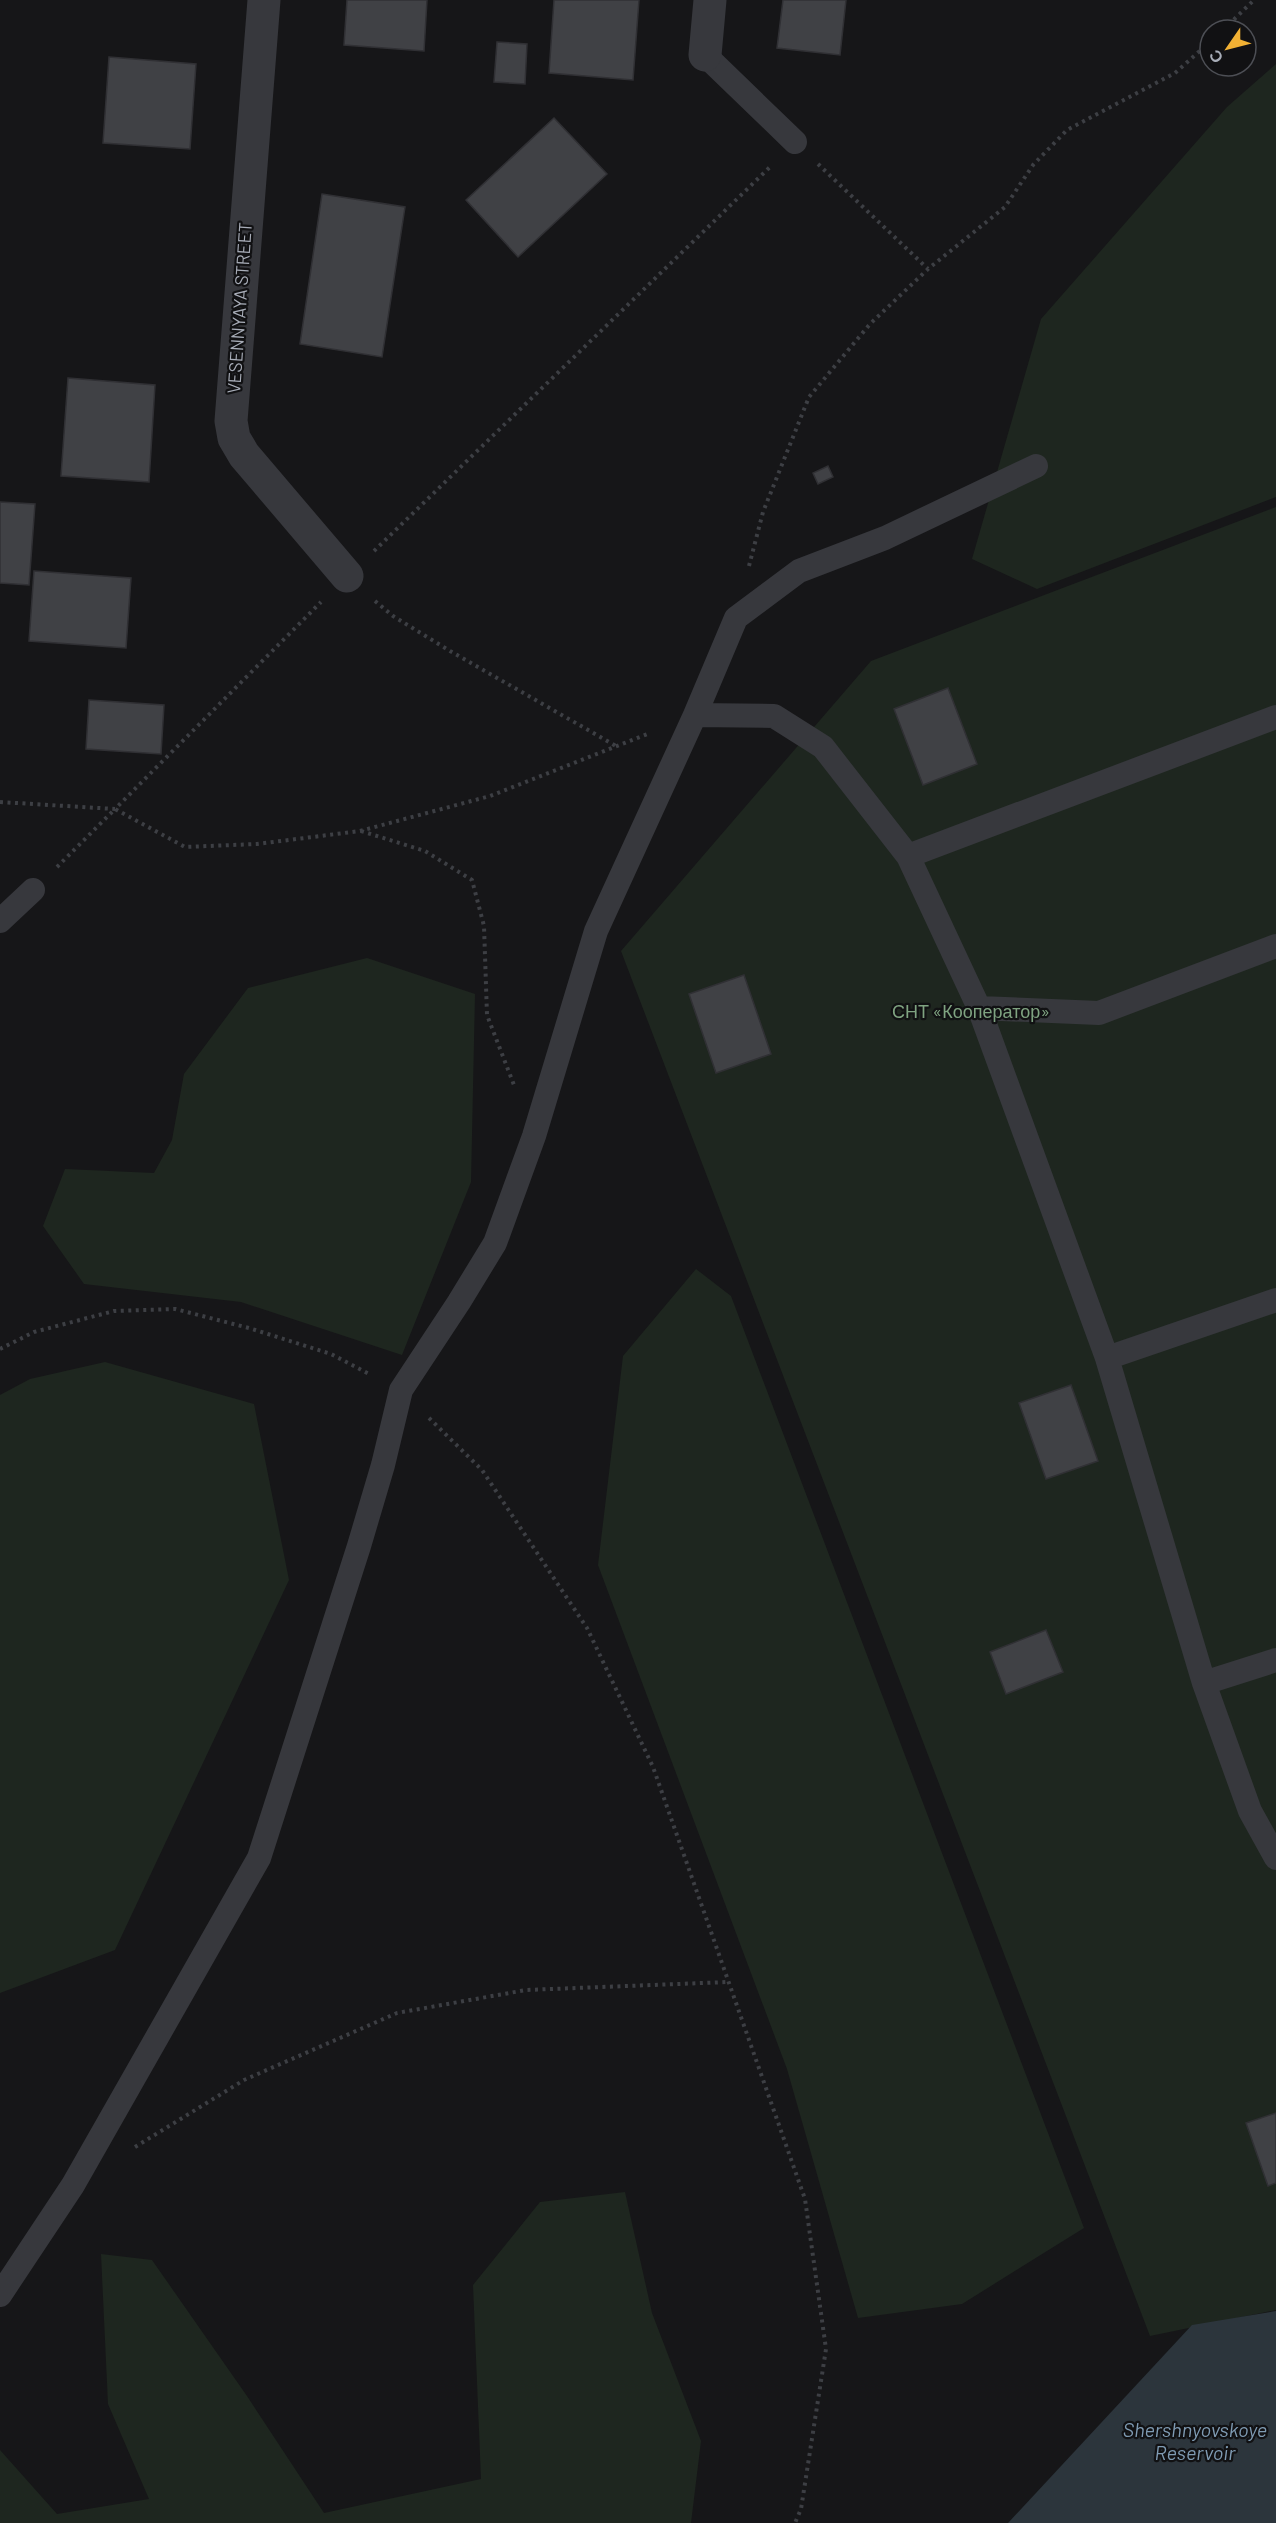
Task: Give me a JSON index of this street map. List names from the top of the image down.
{
  "streets": {
    "street": ["VESENNYAYA STREET"]
  },
  "water": ["Shershnyovskoye Reservoir"],
  "parks": ["СНТ «Кооператор»"],
  "north": "bottom left"
}
